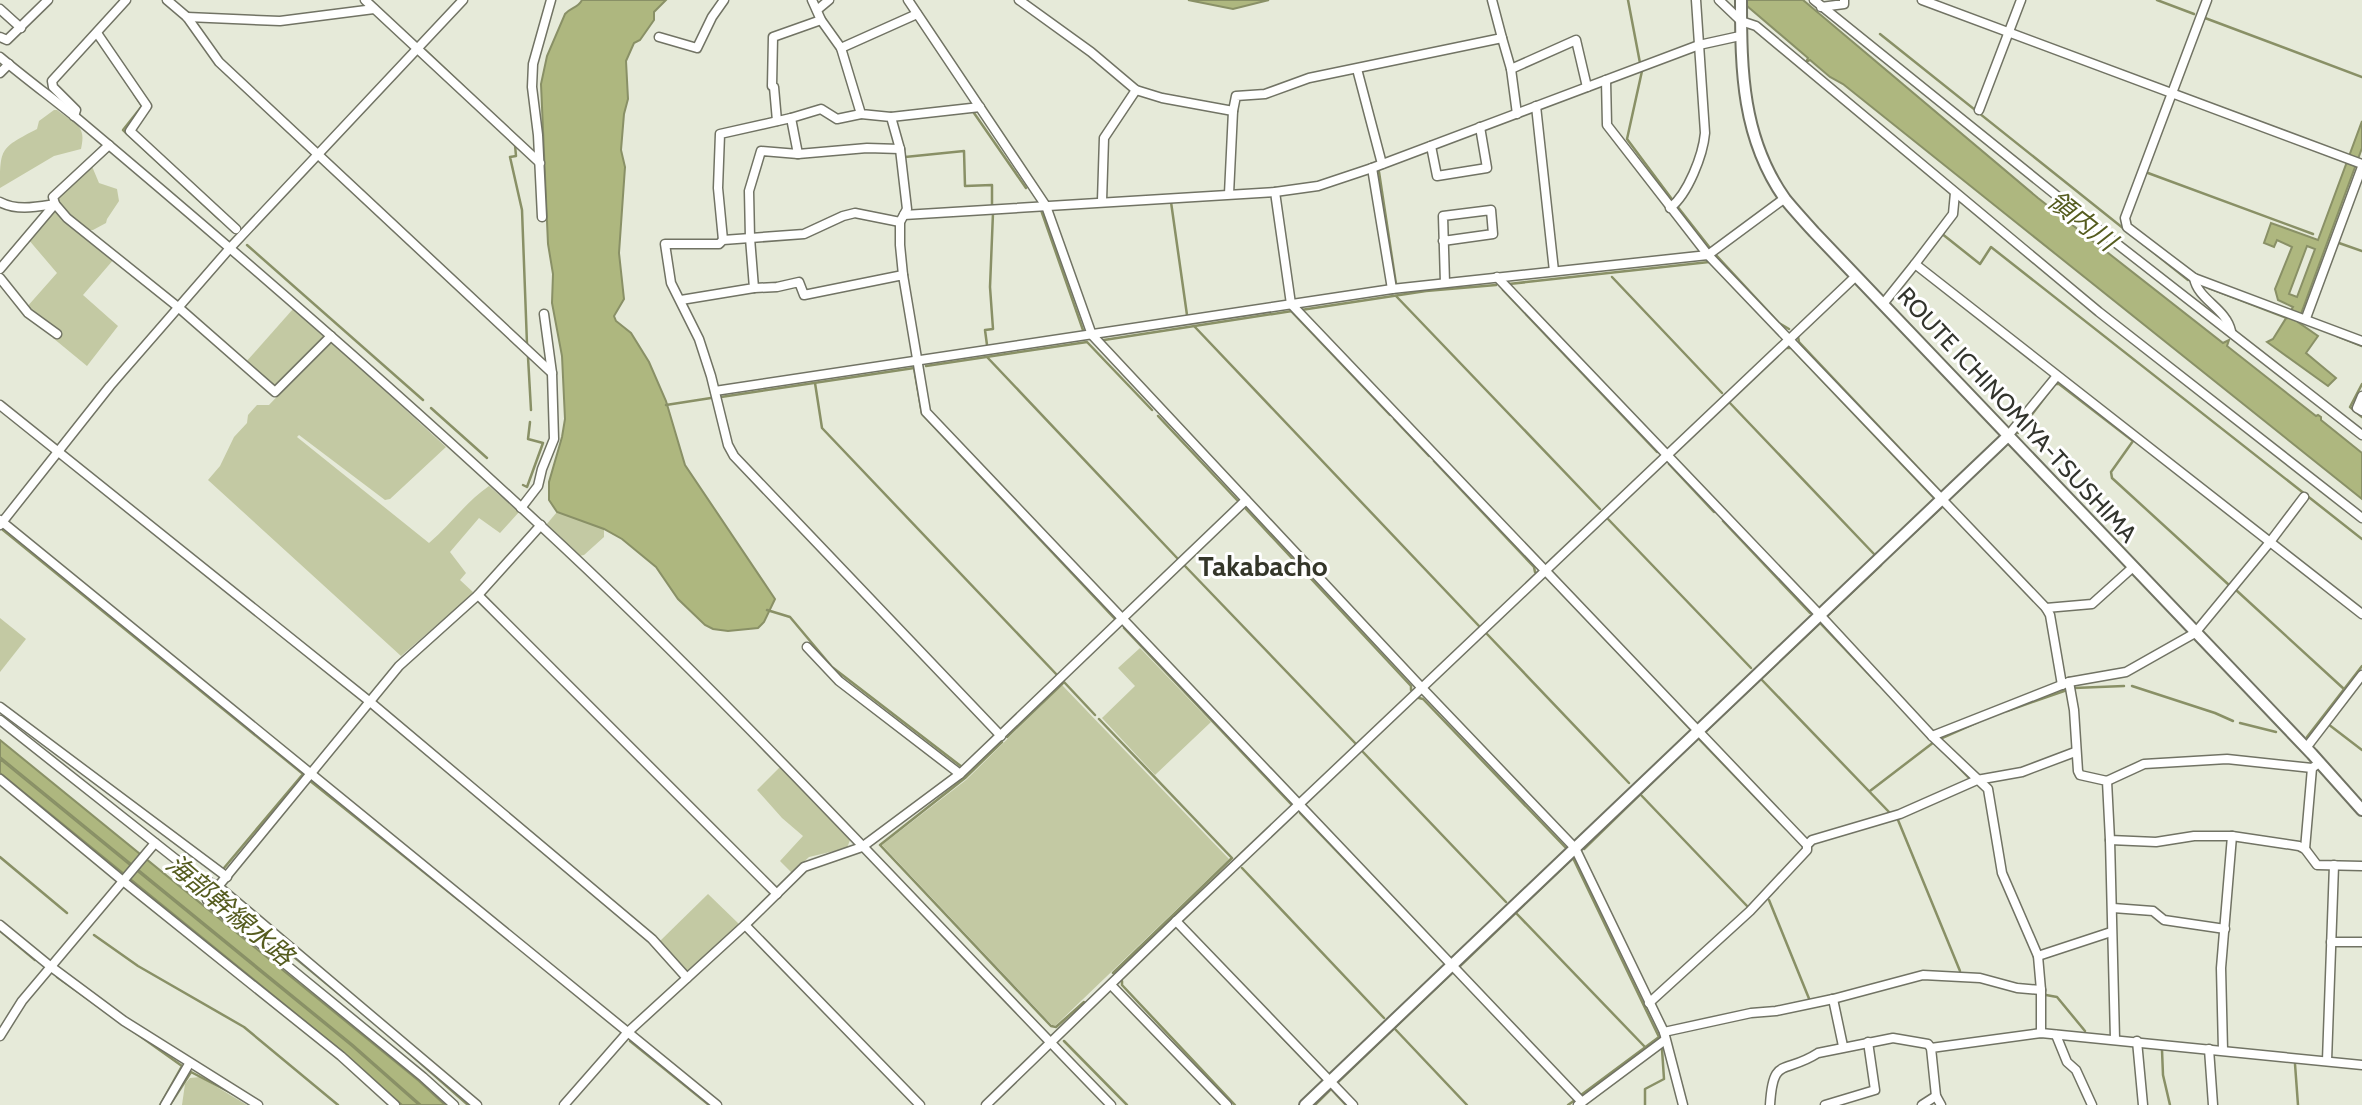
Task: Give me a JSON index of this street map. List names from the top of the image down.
{
  "streets": {
    "main road": ["ROUTE ICHINOMIYA-TSUSHIMA"]
  },
  "districts": ["Takabacho"],
  "water": ["領内川", "海部幹線水路"]
}
